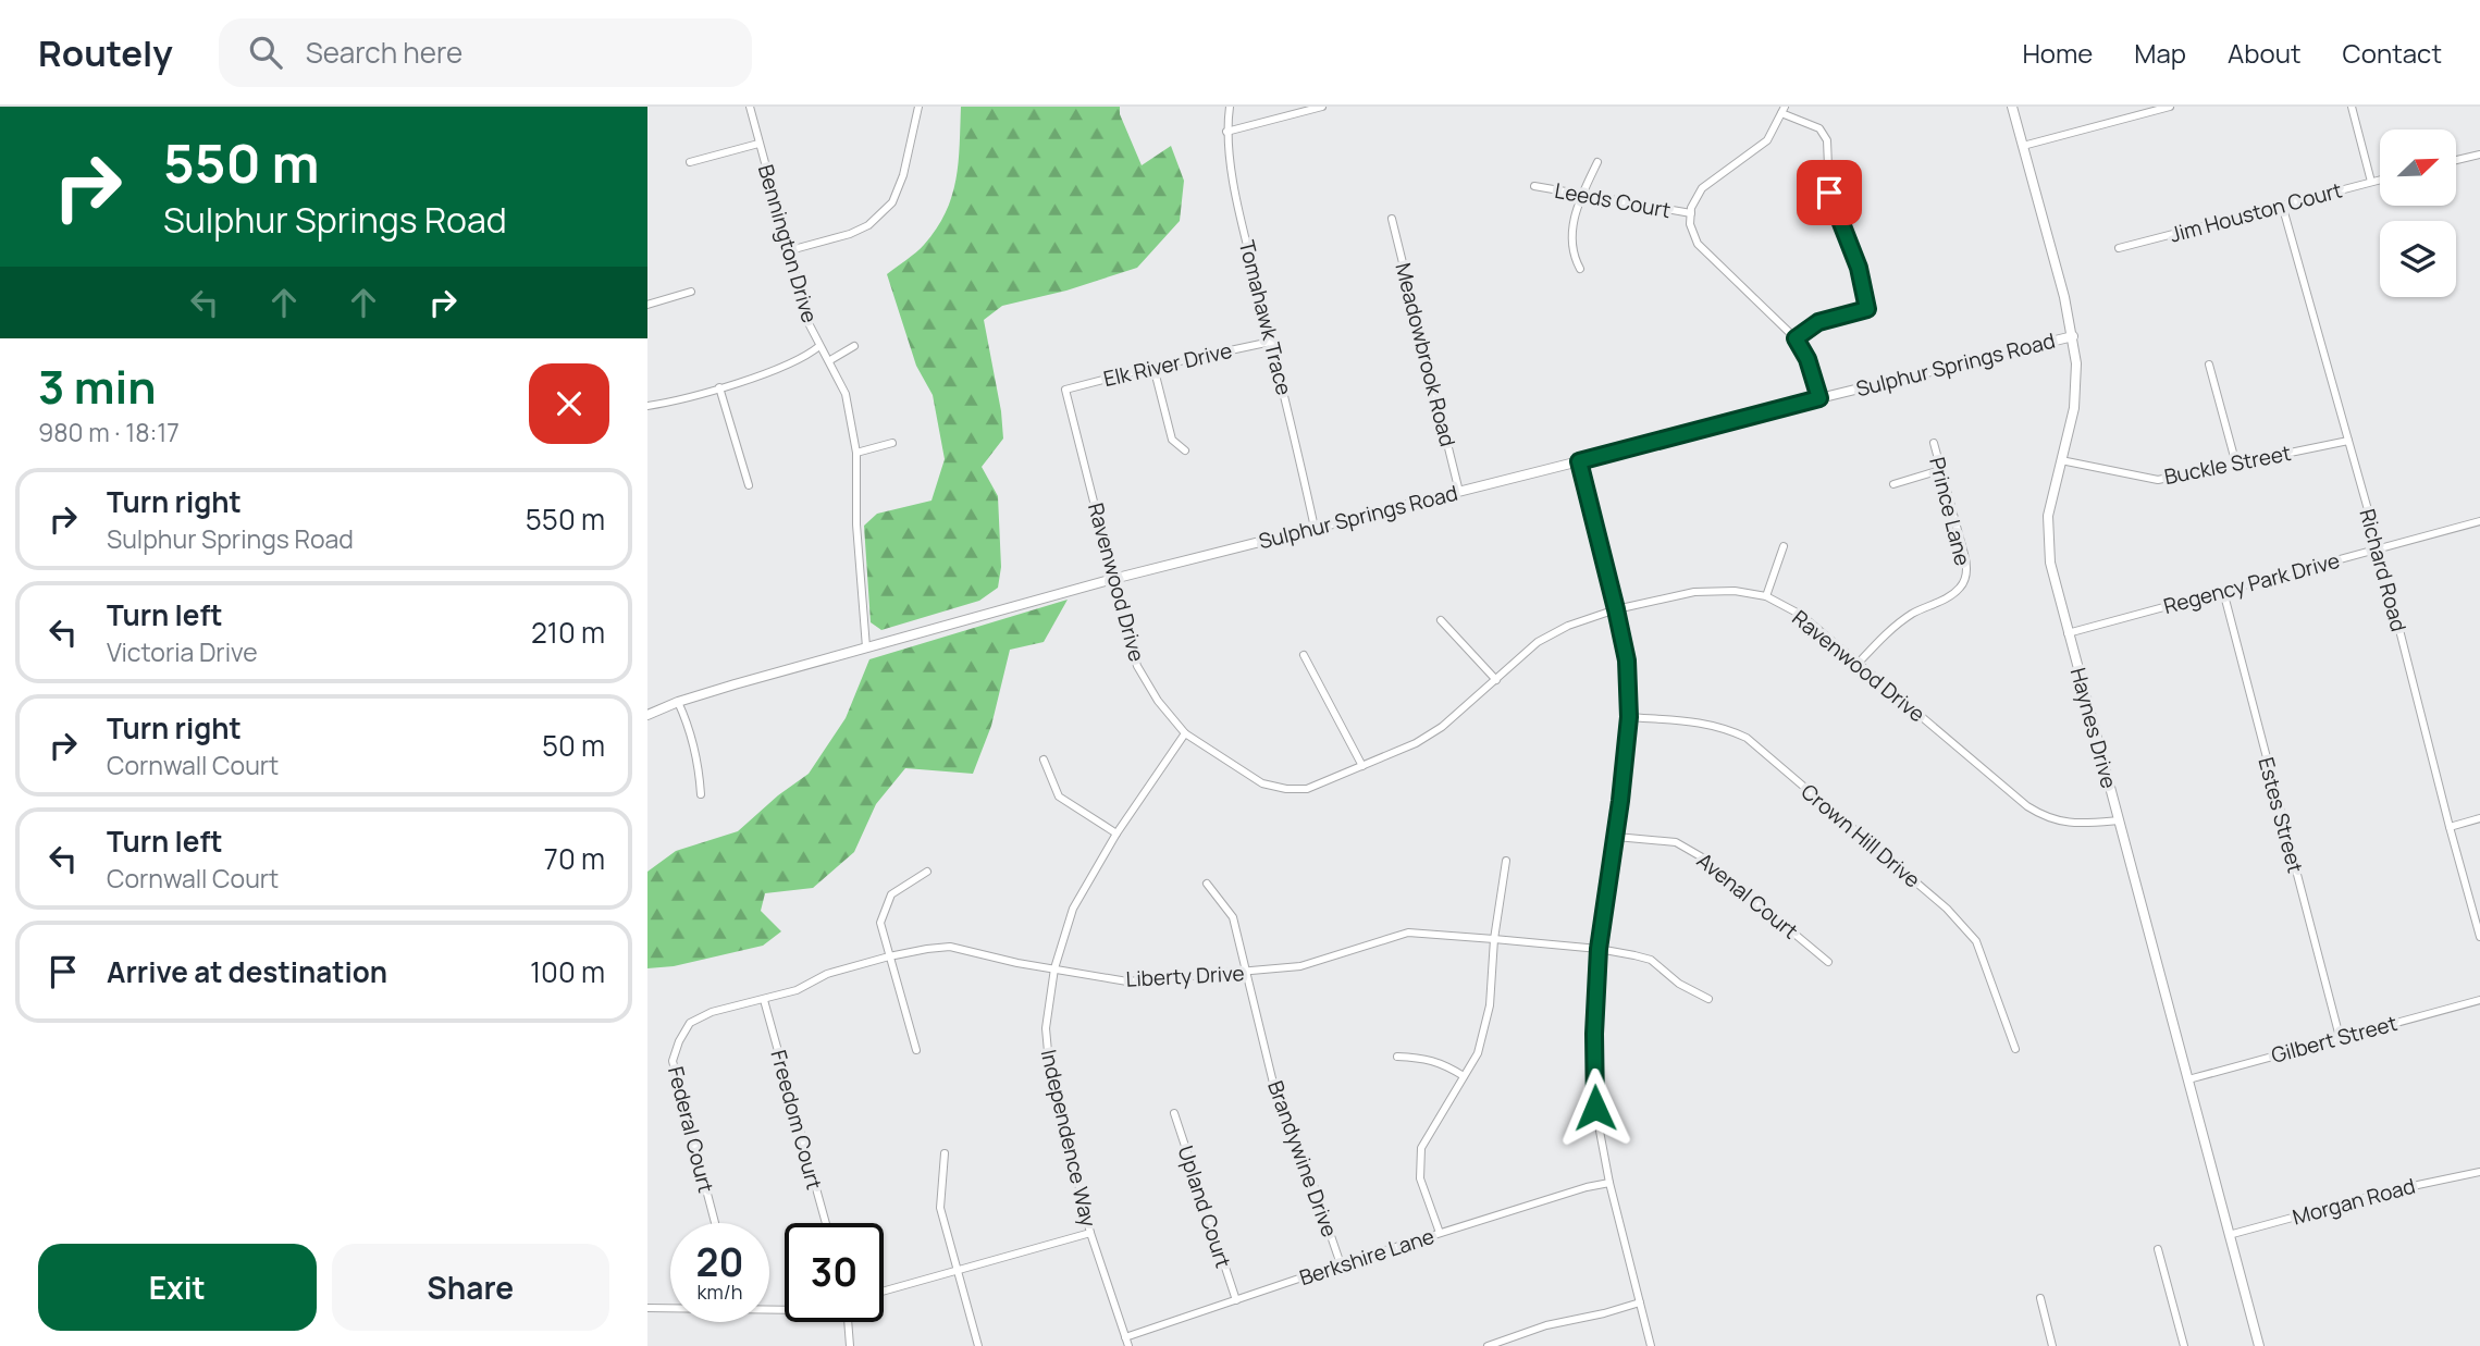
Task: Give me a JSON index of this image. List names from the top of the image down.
{
  "streets": {
    "street": [
      "Leeds Court",
      "Jim Houston Court",
      "Bennington Drive",
      "Tomahawk Trace",
      "Meadowbrook Road",
      "Elk River Drive",
      "Sulphur Springs Road",
      "Buckle Street",
      "Prince Lane",
      "Richard Road",
      "Ravenwood Drive",
      "Regency Park Drive",
      "Haynes Drive",
      "Estes Street",
      "Crown Hill Drive",
      "Avenal Court",
      "Liberty Drive",
      "Gilbert Street",
      "Freedom Court",
      "Federal Court",
      "Independence Way",
      "Brandywine Drive",
      "Morgan Road",
      "Upland Court",
      "Berkshire Lane"
    ]
  },
  "crossings": [
    ["Jim Houston Court", "Richard Road"],
    ["Bennington Drive", "Sulphur Springs Road"],
    ["Tomahawk Trace", "Elk River Drive"],
    ["Tomahawk Trace", "Sulphur Springs Road"],
    ["Meadowbrook Road", "Sulphur Springs Road"],
    ["Elk River Drive", "Ravenwood Drive"],
    ["Sulphur Springs Road", "Ravenwood Drive"],
    ["Sulphur Springs Road", "Haynes Drive"],
    ["Buckle Street", "Richard Road"],
    ["Buckle Street", "Haynes Drive"],
    ["Prince Lane", "Ravenwood Drive"],
    ["Richard Road", "Regency Park Drive"],
    ["Ravenwood Drive", "Haynes Drive"],
    ["Ravenwood Drive", "Independence Way"],
    ["Regency Park Drive", "Haynes Drive"],
    ["Regency Park Drive", "Estes Street"],
    ["Haynes Drive", "Gilbert Street"],
    ["Haynes Drive", "Morgan Road"],
    ["Estes Street", "Gilbert Street"],
    ["Liberty Drive", "Freedom Court"],
    ["Liberty Drive", "Federal Court"],
    ["Liberty Drive", "Independence Way"],
    ["Liberty Drive", "Brandywine Drive"],
    ["Independence Way", "Berkshire Lane"],
    ["Brandywine Drive", "Berkshire Lane"],
    ["Upland Court", "Berkshire Lane"]
  ],
  "north": "top right",
  "page": {
    "header": "Routely",
    "search": "Search here",
    "nav": [
      "Home",
      "Map",
      "About",
      "Contact"
    ],
    "turn": ["550 m", "Sulphur Springs Road"],
    "heading": ["3 min", "980 m · 18:17"],
    "list": [
      {
        "name": "Turn right",
        "note": "Sulphur Springs Road",
        "value": "550 m"
      },
      {
        "name": "Turn left",
        "note": "Victoria Drive",
        "value": "210 m"
      },
      {
        "name": "Turn right",
        "note": "Cornwall Court",
        "value": "50 m"
      },
      {
        "name": "Turn left",
        "note": "Cornwall Court",
        "value": "70 m"
      },
      {
        "name": "Arrive at destination",
        "value": "100 m"
      }
    ],
    "speed": "20 km/h",
    "limit": "30",
    "buttons": ["Exit", "Share"]
  }
}
